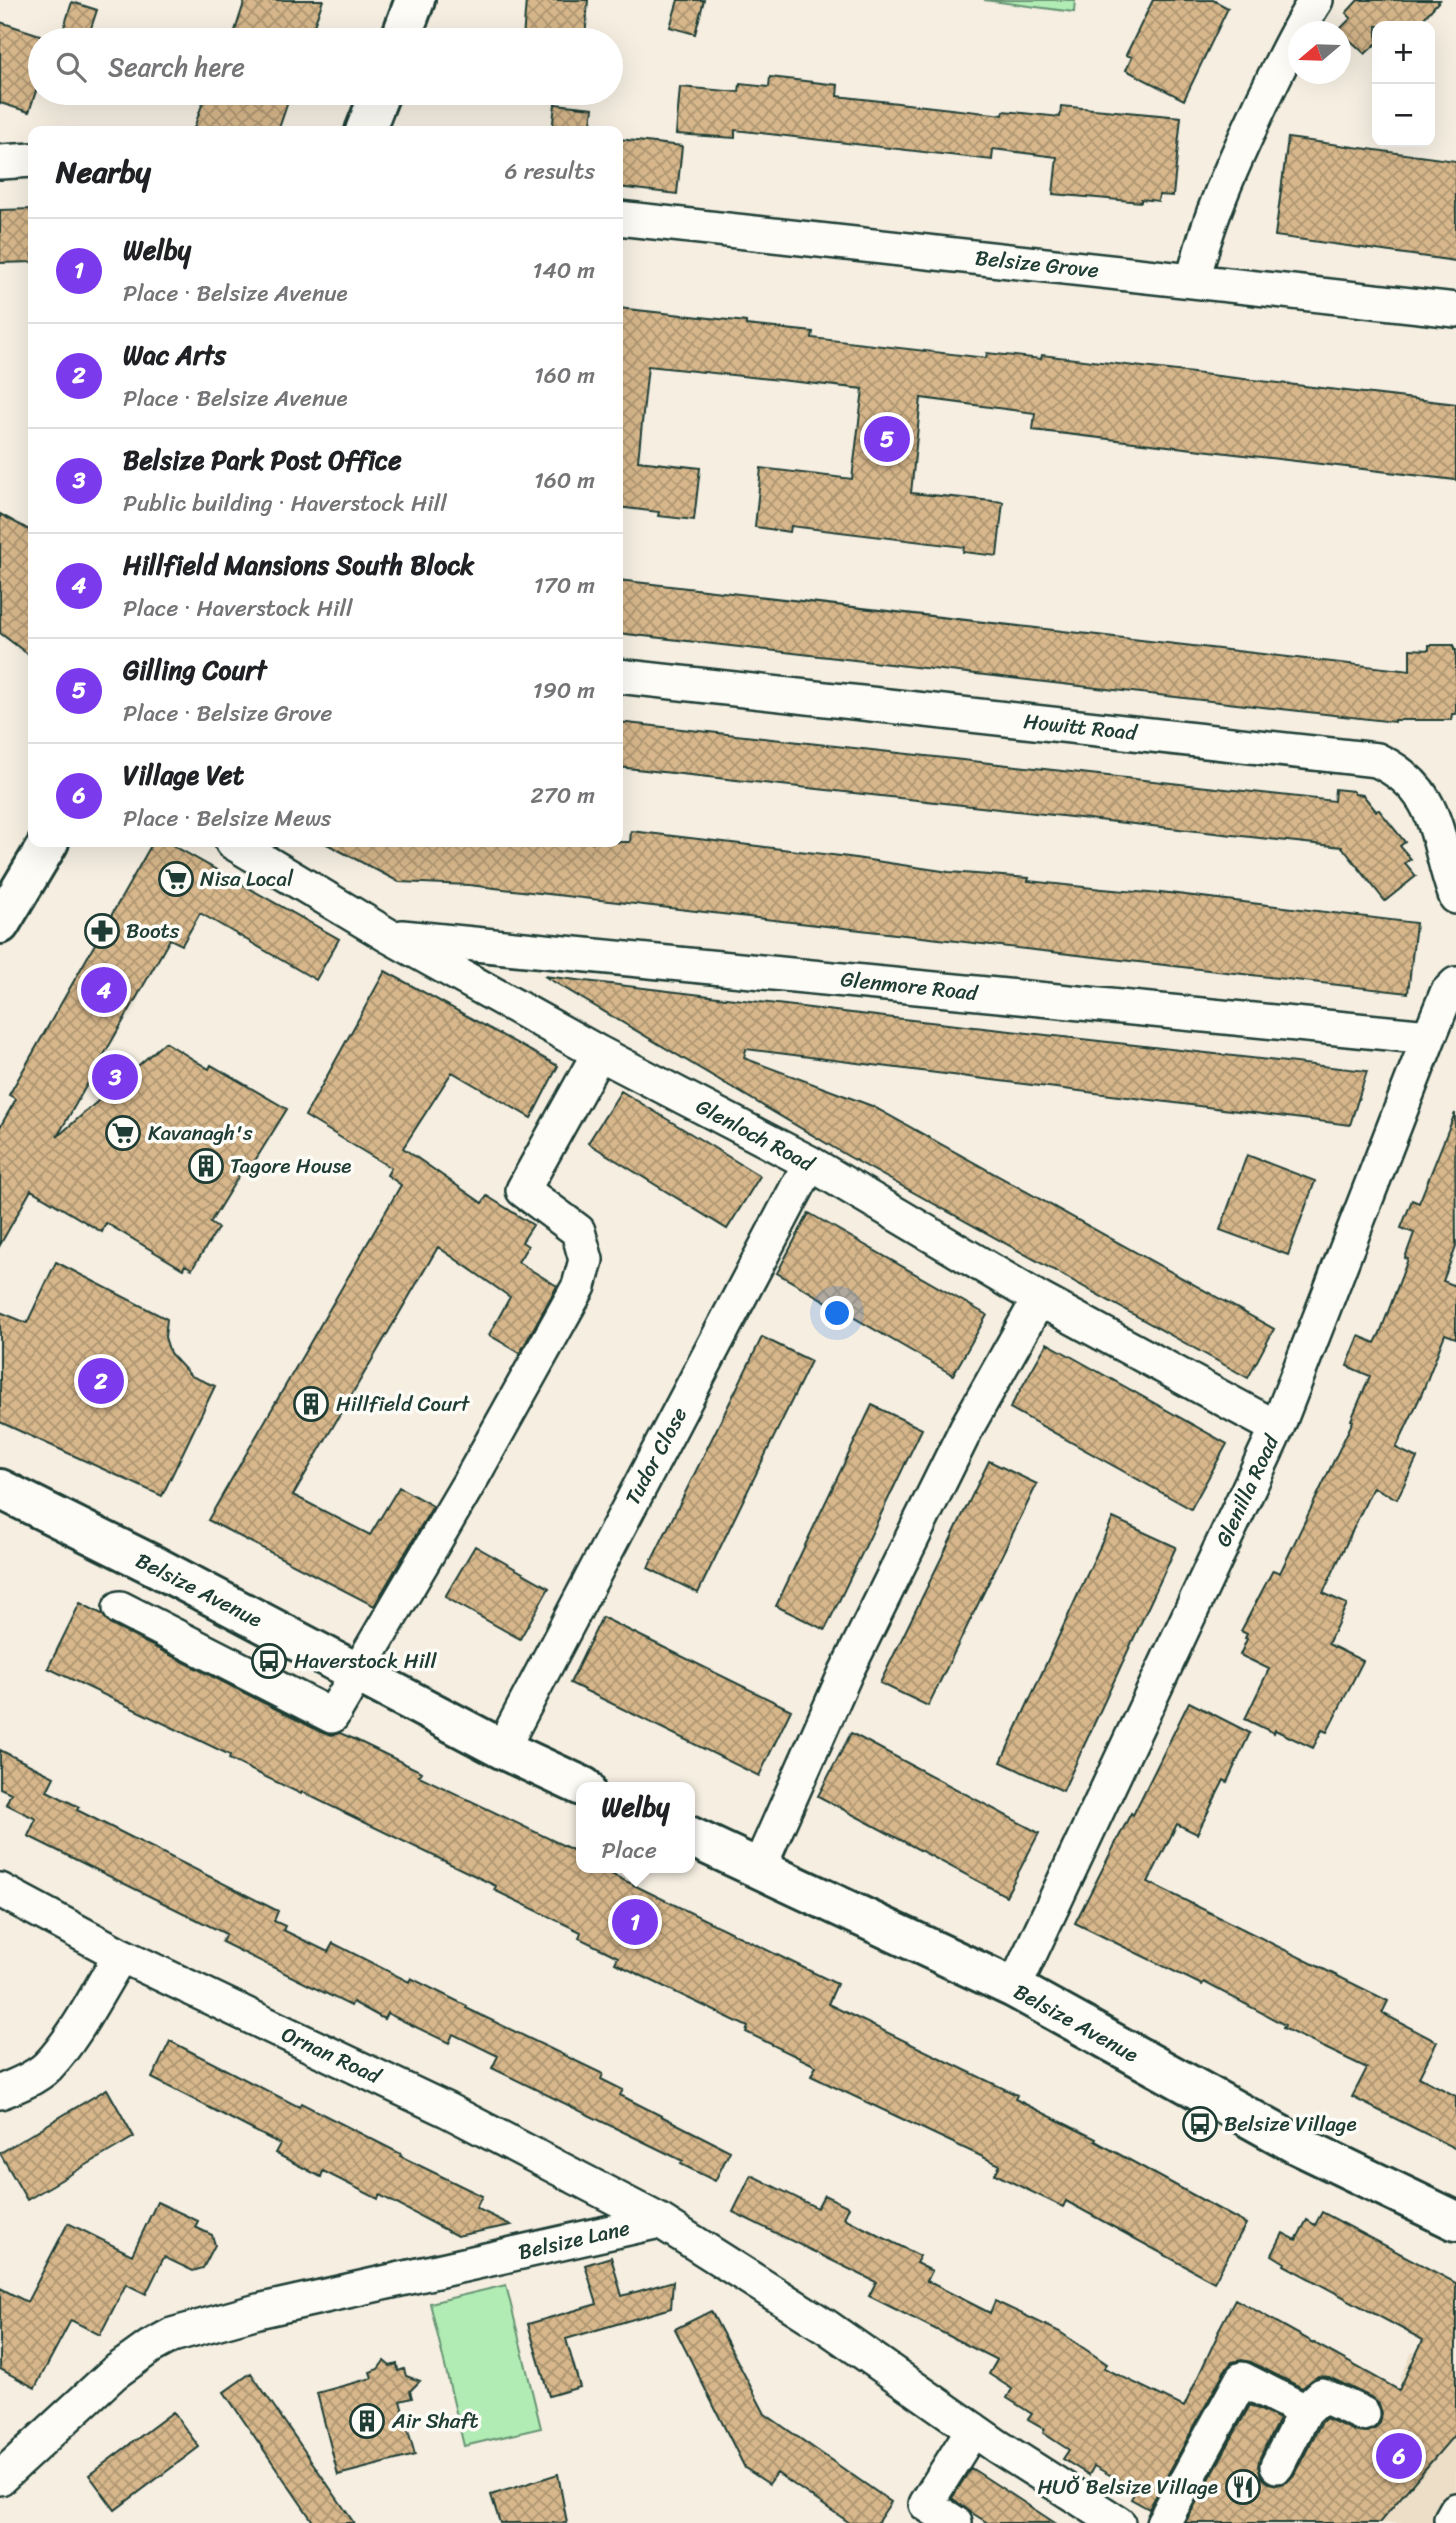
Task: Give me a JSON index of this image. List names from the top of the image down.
{
  "streets": {
    "street": [
      "Belsize Grove",
      "Howitt Road",
      "Glenmore Road",
      "Glenloch Road",
      "Tudor Close",
      "Glenilla Road",
      "Belsize Avenue",
      "Ornan Road",
      "Belsize Lane"
    ]
  },
  "crossings": [
    ["Glenmore Road", "Glenloch Road"],
    ["Glenmore Road", "Glenilla Road"],
    ["Glenloch Road", "Tudor Close"],
    ["Glenloch Road", "Glenilla Road"],
    ["Tudor Close", "Belsize Avenue"],
    ["Glenilla Road", "Belsize Avenue"],
    ["Ornan Road", "Belsize Lane"]
  ],
  "places": {
    "supermarket": ["Nisa Local", "Kavanagh's"],
    "pharmacy": ["Boots"],
    "building": ["Tagore House", "Hillfield Court", "Air Shaft"],
    "bus stop": ["Haverstock Hill", "Belsize Village"],
    "restaurant": ["HUŎ Belsize Village"]
  },
  "north": "left",
  "page": {
    "map_buttons": ["+", "−"],
    "search": "Search here",
    "heading": ["Nearby", "6 results"],
    "list": [
      {
        "mark": "1",
        "name": "Welby",
        "note": "Place · Belsize Avenue",
        "value": "140 m"
      },
      {
        "mark": "2",
        "name": "Wac Arts",
        "note": "Place · Belsize Avenue",
        "value": "160 m"
      },
      {
        "mark": "3",
        "name": "Belsize Park Post Office",
        "note": "Public building · Haverstock Hill",
        "value": "160 m"
      },
      {
        "mark": "4",
        "name": "Hillfield Mansions South Block",
        "note": "Place · Haverstock Hill",
        "value": "170 m"
      },
      {
        "mark": "5",
        "name": "Gilling Court",
        "note": "Place · Belsize Grove",
        "value": "190 m"
      },
      {
        "mark": "6",
        "name": "Village Vet",
        "note": "Place · Belsize Mews",
        "value": "270 m"
      }
    ],
    "pins": [
      "5",
      "4",
      "3",
      "2",
      "1",
      "6"
    ],
    "popup": ["Welby", "Place"]
  }
}
